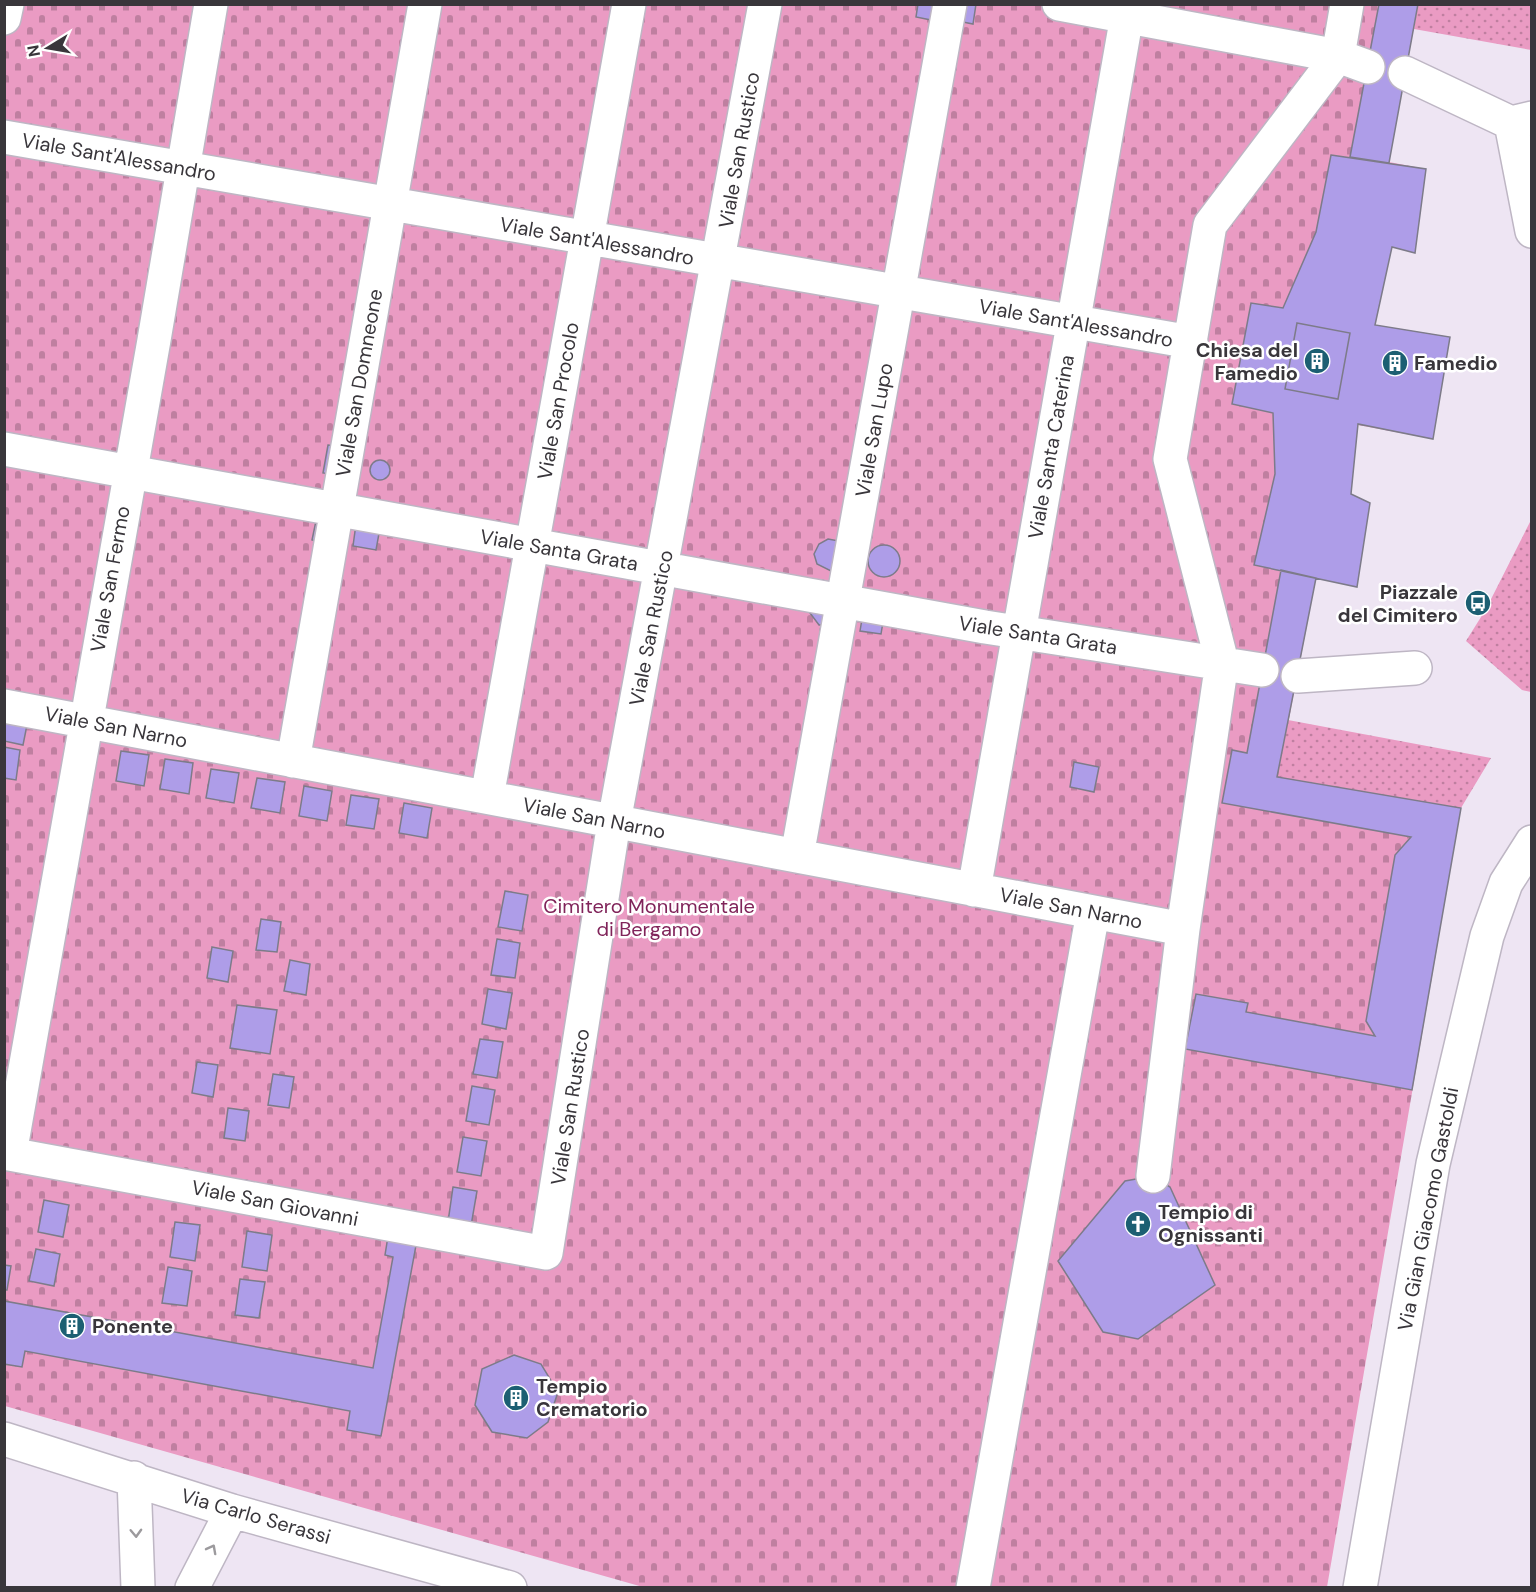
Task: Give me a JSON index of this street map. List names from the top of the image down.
{
  "streets": {
    "street": [
      "Viale San Rustico",
      "Viale Sant'Alessandro",
      "Viale San Domneone",
      "Viale San Procolo",
      "Viale San Lupo",
      "Viale Santa Caterina",
      "Viale Santa Grata",
      "Viale San Fermo",
      "Viale San Narno",
      "Viale San Giovanni",
      "Via Gian Giacomo Gastoldi",
      "Via Carlo Serassi"
    ]
  },
  "crossings": [
    ["Viale San Rustico", "Viale Sant'Alessandro"],
    ["Viale San Rustico", "Viale Santa Grata"],
    ["Viale San Rustico", "Viale San Narno"],
    ["Viale San Rustico", "Viale San Giovanni"],
    ["Viale Sant'Alessandro", "Viale San Domneone"],
    ["Viale Sant'Alessandro", "Viale San Procolo"],
    ["Viale Sant'Alessandro", "Viale San Lupo"],
    ["Viale Sant'Alessandro", "Viale Santa Caterina"],
    ["Viale Sant'Alessandro", "Viale San Fermo"],
    ["Viale San Domneone", "Viale Santa Grata"],
    ["Viale San Domneone", "Viale San Narno"],
    ["Viale San Procolo", "Viale Santa Grata"],
    ["Viale San Procolo", "Viale San Narno"],
    ["Viale San Lupo", "Viale Santa Grata"],
    ["Viale San Lupo", "Viale San Narno"],
    ["Viale Santa Caterina", "Viale Santa Grata"],
    ["Viale Santa Caterina", "Viale San Narno"],
    ["Viale Santa Grata", "Viale San Fermo"],
    ["Viale San Fermo", "Viale San Narno"],
    ["Viale San Fermo", "Viale San Giovanni"]
  ],
  "parks": ["Cimitero Monumentale di Bergamo"],
  "places": {
    "building": [
      "Chiesa del Famedio",
      "Famedio",
      "Ponente",
      "Tempio Crematorio"
    ],
    "bus stop": ["Piazzale del Cimitero"],
    "church": ["Tempio di Ognissanti"]
  },
  "north": "left"
}
